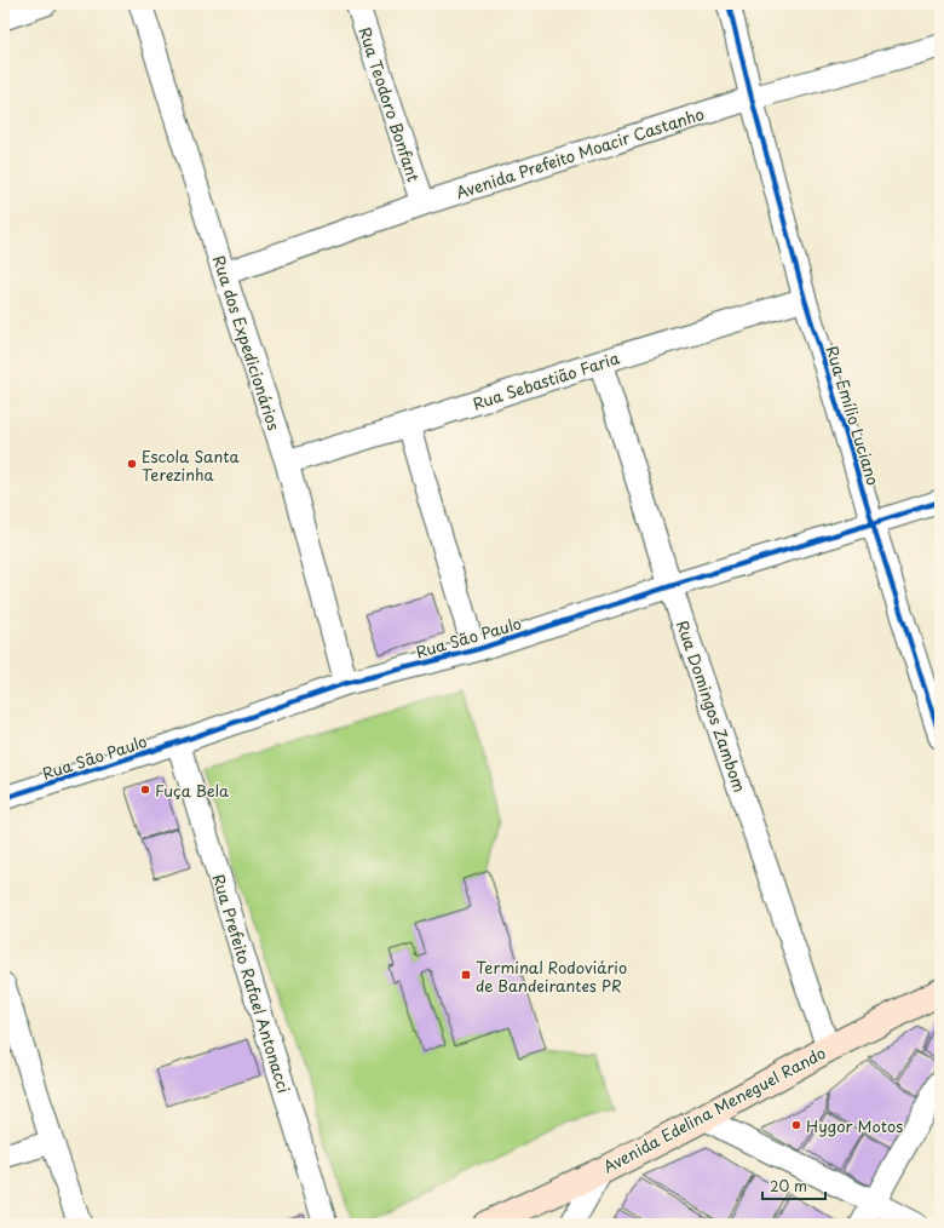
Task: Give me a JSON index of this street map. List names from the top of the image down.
{
  "streets": {
    "main road": ["Avenida Edelina Meneguel Rando"],
    "street": [
      "Rua Teodoro Bonfant",
      "Avenida Prefeito Moacir Castanho",
      "Rua dos Expedicionários",
      "Rua Sebastião Faria",
      "Rua Emílio Luciano",
      "Rua São Paulo",
      "Rua Domingos Zambom",
      "Rua Prefeito Rafael Antonacci"
    ]
  },
  "crossings": [
    ["Rua Teodoro Bonfant", "Avenida Prefeito Moacir Castanho"],
    ["Avenida Prefeito Moacir Castanho", "Rua dos Expedicionários"],
    ["Avenida Prefeito Moacir Castanho", "Rua Emílio Luciano"],
    ["Rua dos Expedicionários", "Rua Sebastião Faria"],
    ["Rua dos Expedicionários", "Rua São Paulo"],
    ["Rua Sebastião Faria", "Rua Emílio Luciano"],
    ["Rua Sebastião Faria", "Rua Domingos Zambom"],
    ["Rua Emílio Luciano", "Rua São Paulo"],
    ["Rua São Paulo", "Rua Domingos Zambom"],
    ["Rua São Paulo", "Rua Prefeito Rafael Antonacci"],
    ["Rua Domingos Zambom", "Avenida Edelina Meneguel Rando"]
  ],
  "places": {
    "other": ["Escola Santa Terezinha", "Fuça Bela", "Hygor Motos"],
    "transit": ["Terminal Rodoviário de Bandeirantes PR"]
  },
  "scale_bar": "20 m"
}
